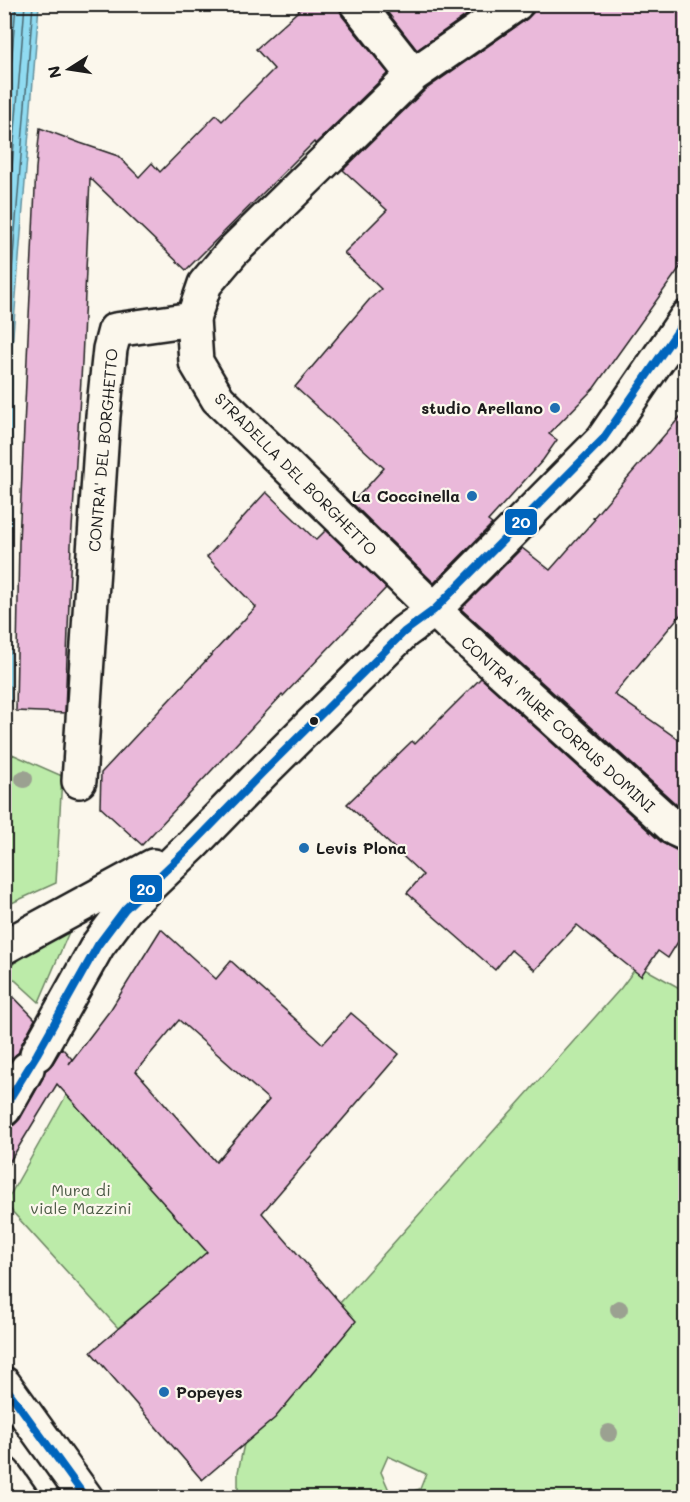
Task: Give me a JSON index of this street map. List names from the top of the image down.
{
  "streets": {
    "street": ["CONTRA' DEL BORGHETTO", "STRADELLA DEL BORGHETTO", "CONTRA' MURE CORPUS DOMINI"]
  },
  "crossings": [
    ["CONTRA' DEL BORGHETTO", "STRADELLA DEL BORGHETTO"],
    ["STRADELLA DEL BORGHETTO", "CONTRA' MURE CORPUS DOMINI"]
  ],
  "parks": ["Mura di viale Mazzini"],
  "places": [
    "studio Arellano",
    "La Coccinella",
    "Levis Plona",
    "Popeyes"
  ],
  "lines": ["transit line 20"],
  "north": "left"
}
